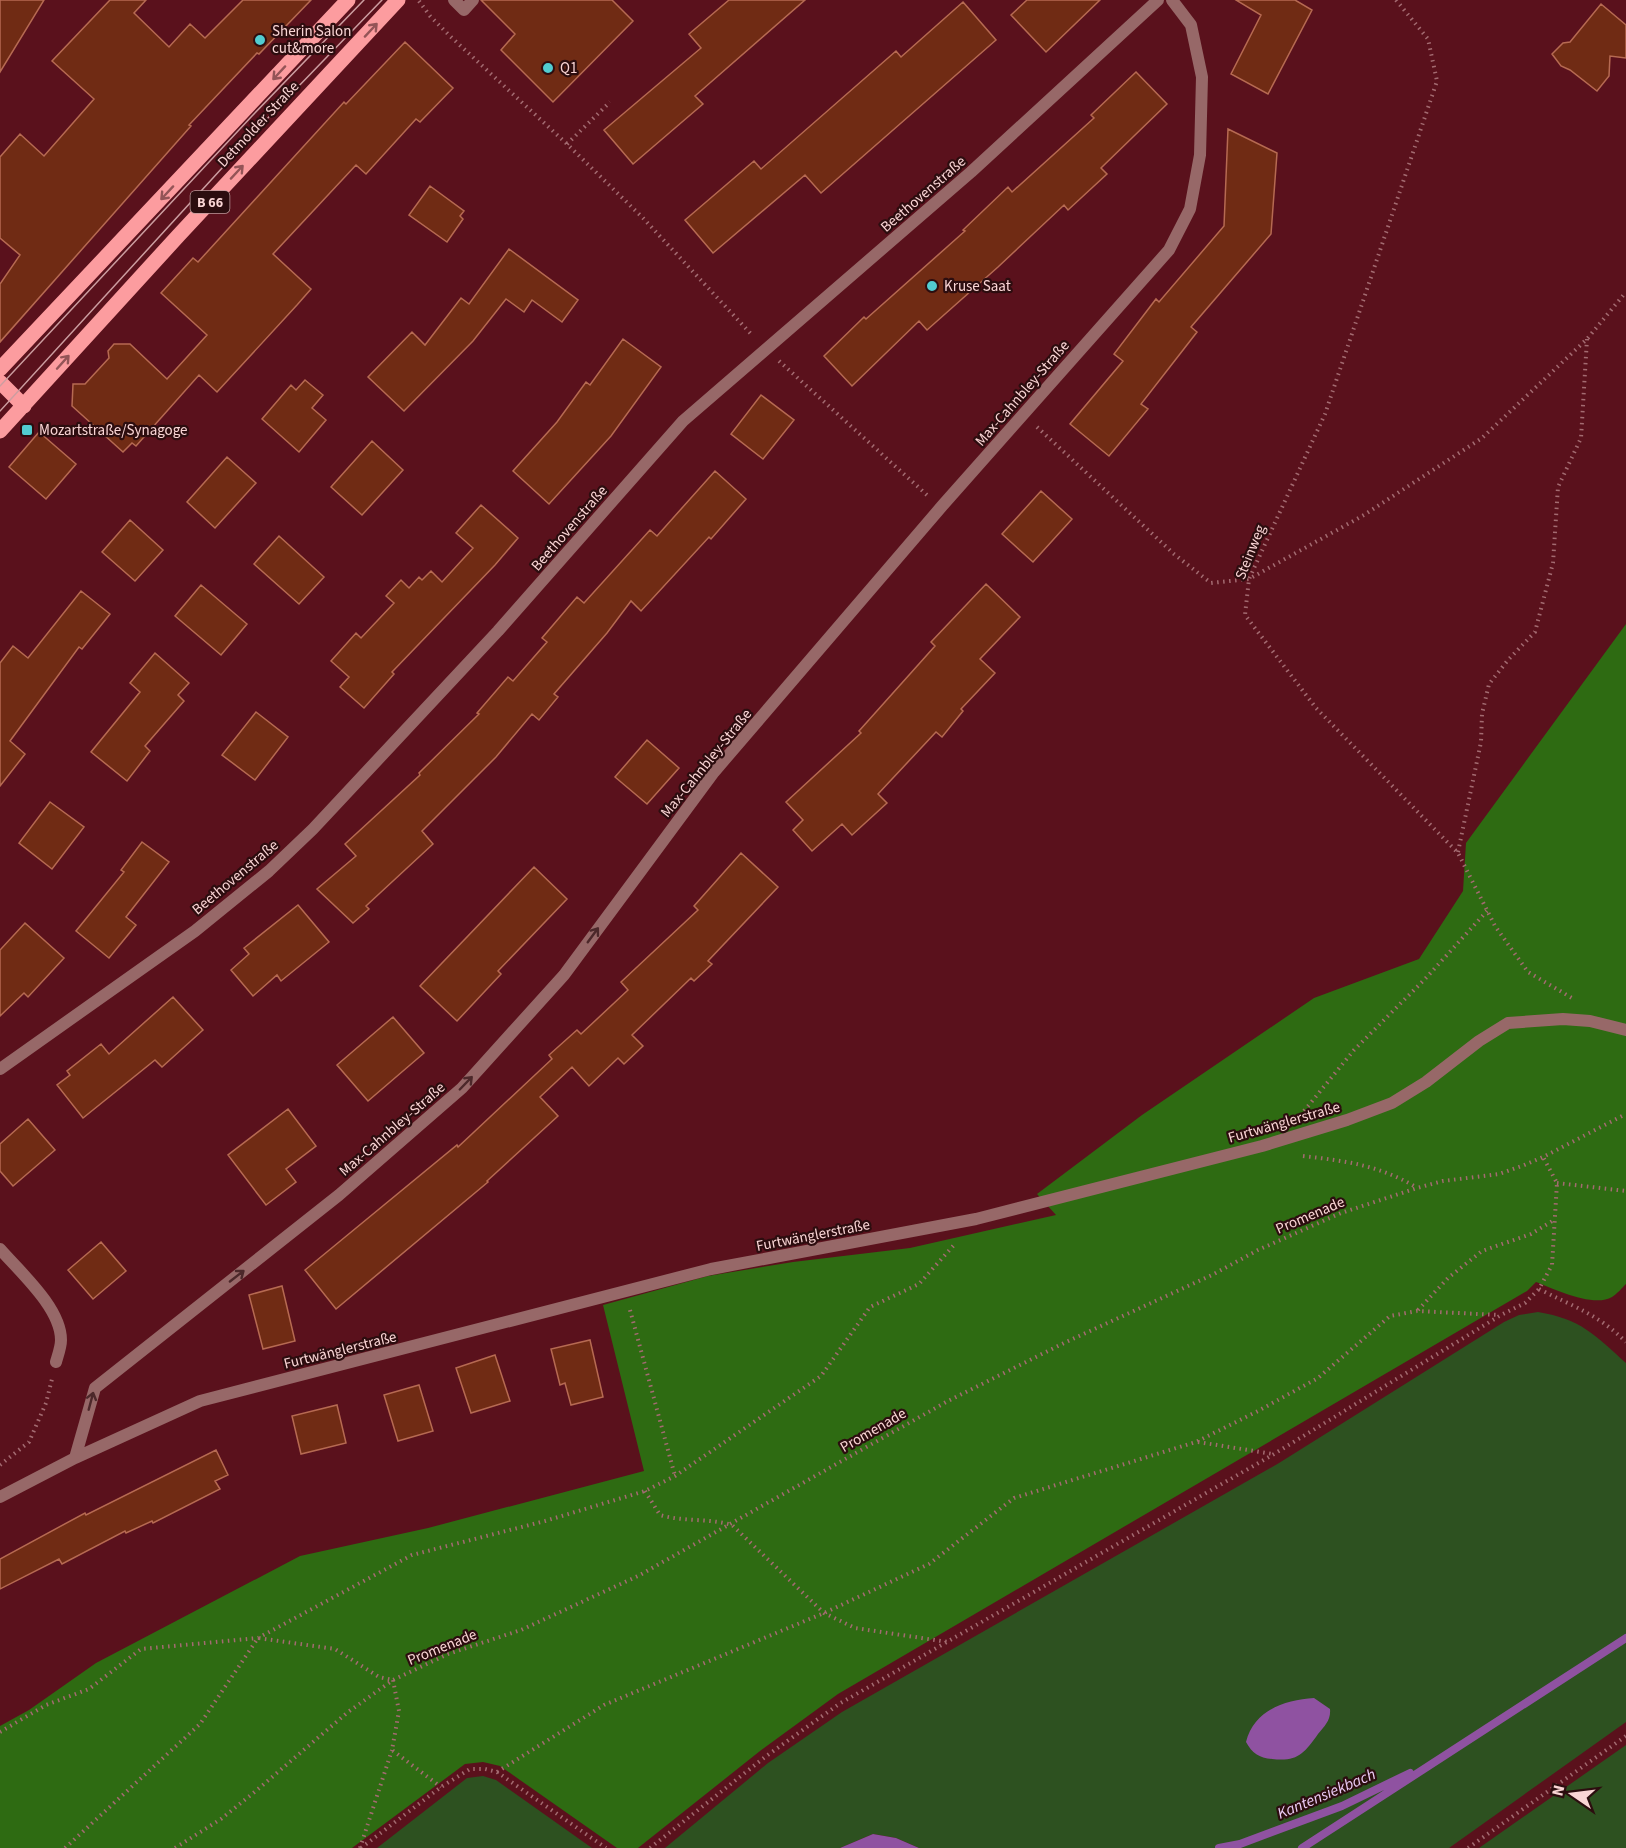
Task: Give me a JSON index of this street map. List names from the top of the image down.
{
  "streets": {
    "main road": ["Detmolder Straße", "B 66"],
    "street": ["Beethovenstraße", "Max-Cahnbley-Straße", "Furtwänglerstraße"],
    "path": ["Steinweg", "Promenade"]
  },
  "crossings": [
    ["Max-Cahnbley-Straße", "Furtwänglerstraße"],
    ["Steinweg", "Furtwänglerstraße"]
  ],
  "one_way": ["Max-Cahnbley-Straße"],
  "water": ["Kantensiekbach"],
  "places": {
    "other": ["Sherin Salon cut&more", "Q1", "Kruse Saat"],
    "transit": ["Mozartstraße/Synagoge"]
  },
  "north": "left"
}
